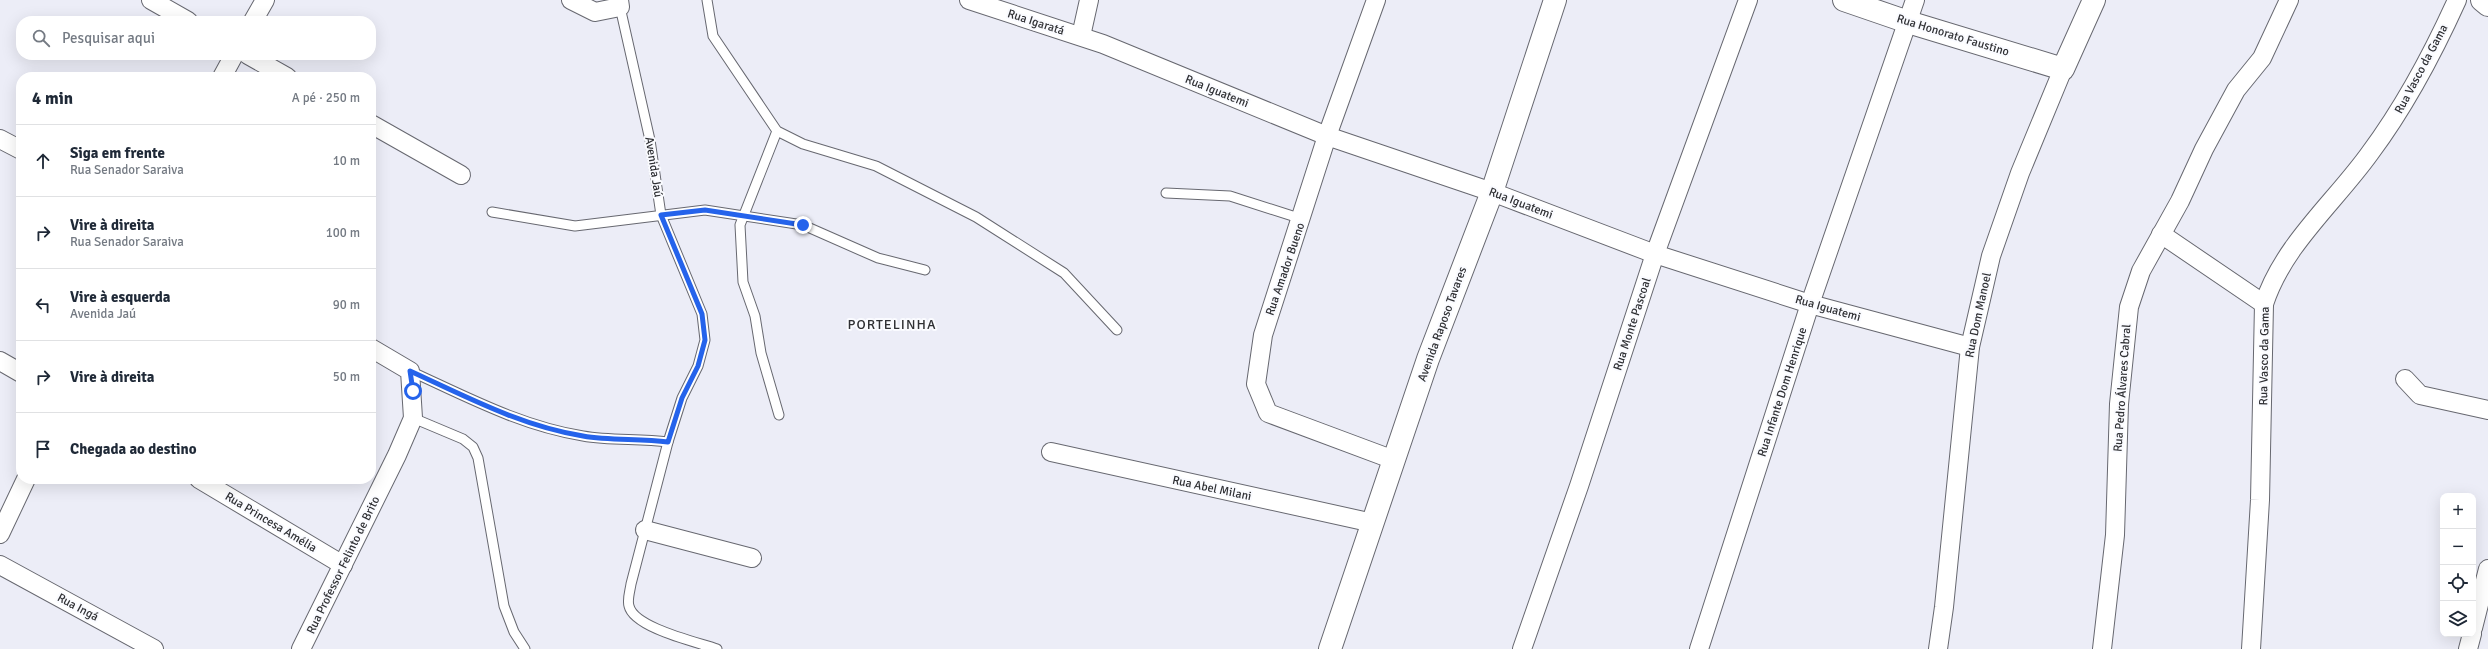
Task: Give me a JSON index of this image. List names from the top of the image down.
{
  "streets": {
    "main road": ["Rua Honorato Faustino", "Rua Dom Manoel", "Avenida Raposo Tavares"],
    "street": [
      "Rua Igaratá",
      "Rua Vasco da Gama",
      "Rua Iguatemi",
      "Rua Amador Bueno",
      "Rua Monte Pascoal",
      "Rua Pedro Álvares Cabral",
      "Rua Infante Dom Henrique",
      "Rua Abel Milani",
      "Rua Princesa Amélia",
      "Rua Professor Felinto de Brito",
      "Rua Ingá"
    ],
    "lane": ["Avenida Jaú"]
  },
  "crossings": [
    ["Rua Igaratá", "Rua Iguatemi"],
    ["Rua Honorato Faustino", "Rua Dom Manoel"],
    ["Rua Honorato Faustino", "Rua Infante Dom Henrique"],
    ["Rua Iguatemi", "Rua Amador Bueno"],
    ["Rua Iguatemi", "Rua Dom Manoel"],
    ["Rua Iguatemi", "Avenida Raposo Tavares"],
    ["Rua Iguatemi", "Rua Monte Pascoal"],
    ["Rua Iguatemi", "Rua Infante Dom Henrique"],
    ["Rua Amador Bueno", "Avenida Raposo Tavares"],
    ["Avenida Raposo Tavares", "Rua Abel Milani"],
    ["Rua Princesa Amélia", "Rua Professor Felinto de Brito"]
  ],
  "districts": ["PORTELINHA"],
  "page": {
    "search": "Pesquisar aqui",
    "heading": ["4 min", "A pé · 250 m"],
    "list": [
      ["Siga em frente", "Rua Senador Saraiva", "10 m"],
      ["Vire à direita", "Rua Senador Saraiva", "100 m"],
      ["Vire à esquerda", "Avenida Jaú", "90 m"],
      ["Vire à direita", "50 m"],
      "Chegada ao destino"
    ],
    "map_buttons": ["+", "−"]
  }
}
